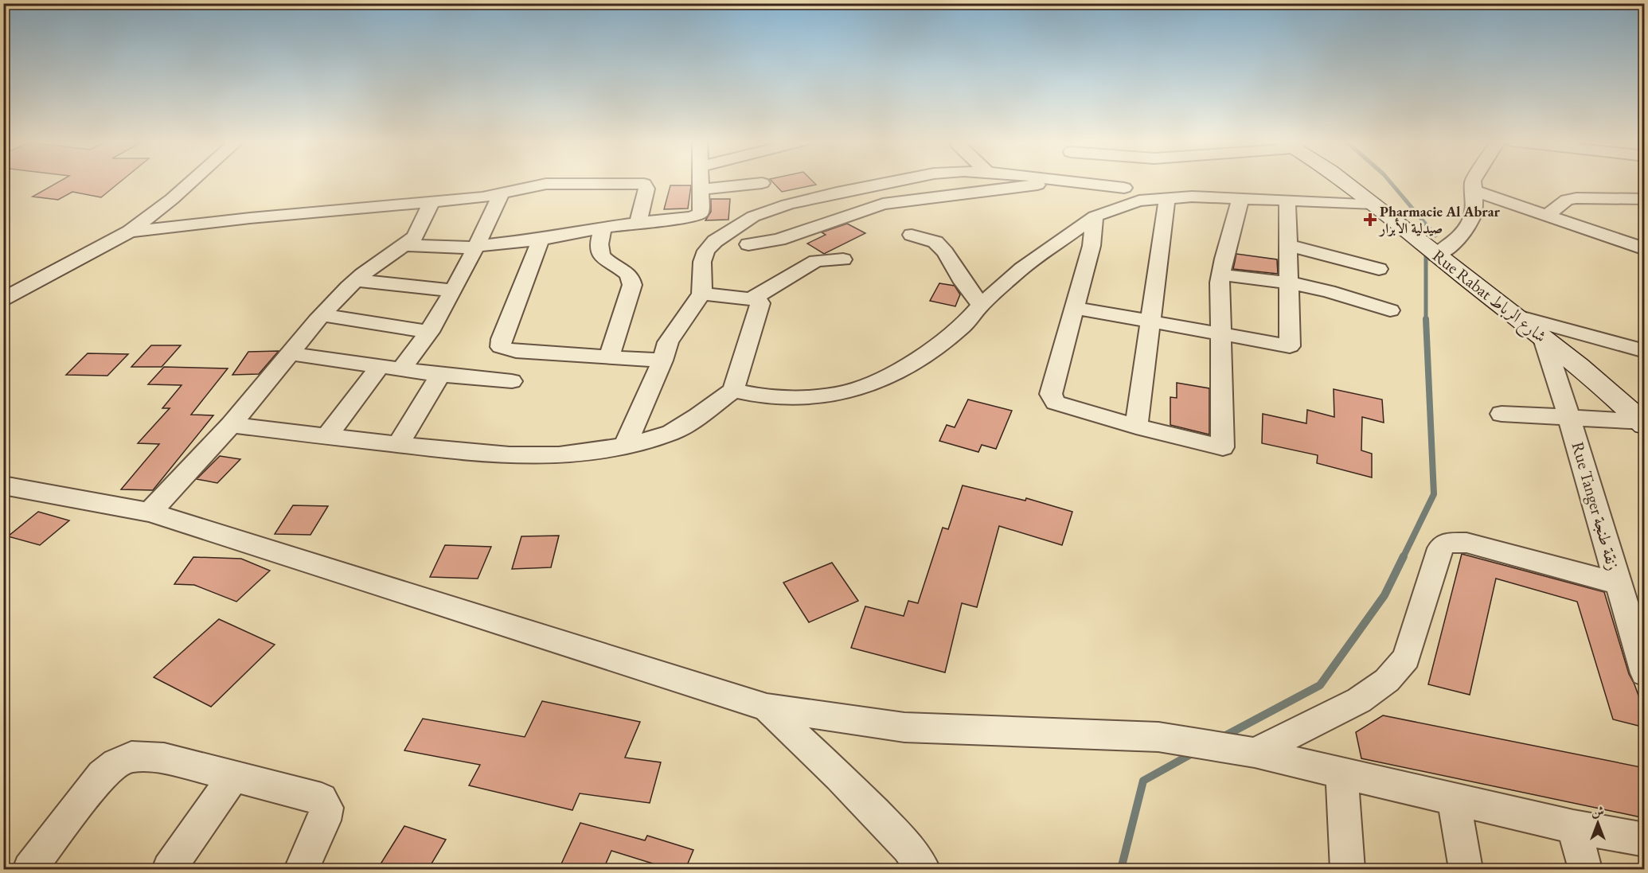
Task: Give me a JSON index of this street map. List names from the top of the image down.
{
  "streets": {
    "street": ["Rue Rabat شارع الرباط", "Rue Tanger زنقة طنجة"]
  },
  "crossings": [
    ["Rue Rabat شارع الرباط", "Rue Tanger زنقة طنجة"]
  ],
  "places": {
    "health": ["Pharmacie Al Abrar صيدلية الأبرار"]
  },
  "north": "top"
}
